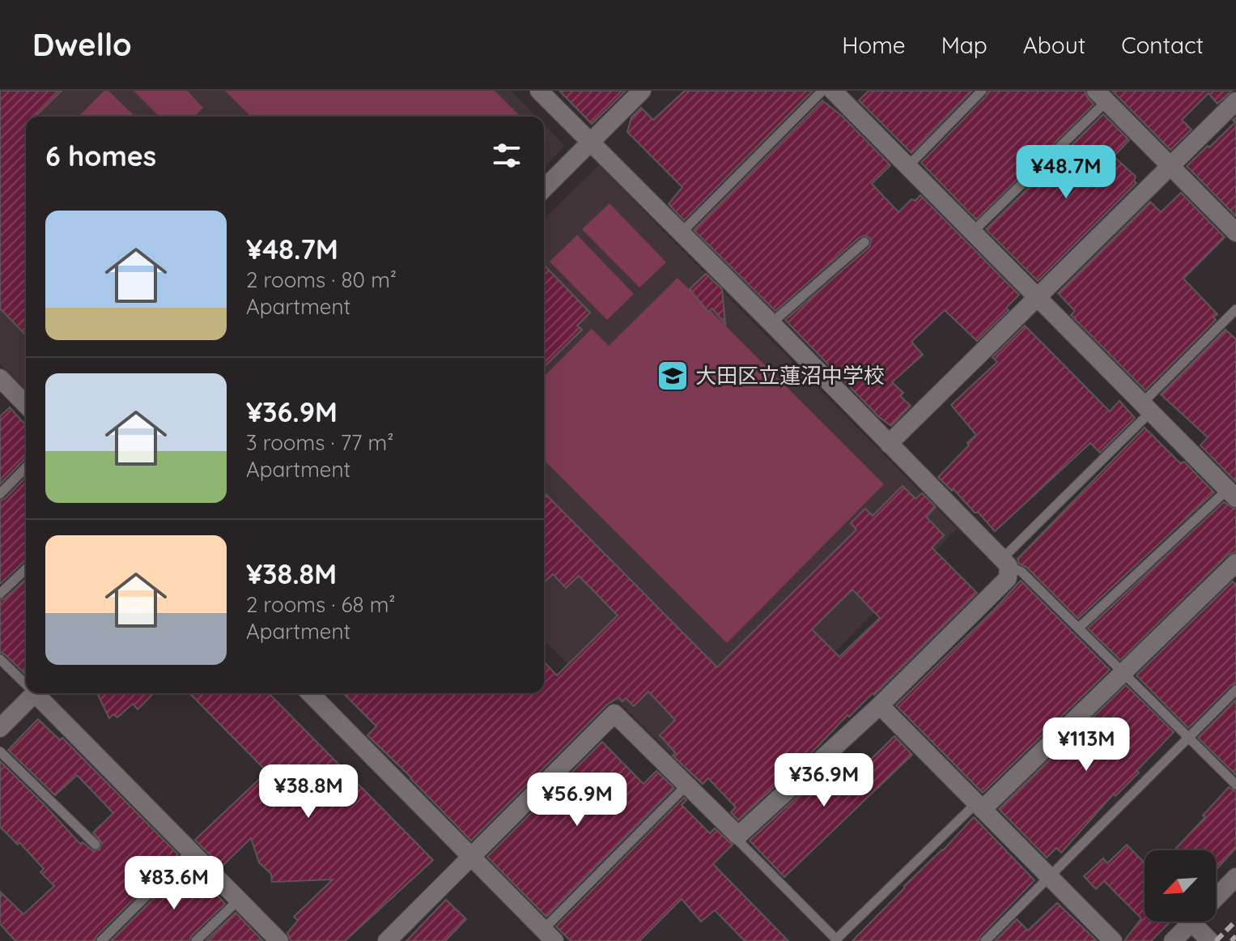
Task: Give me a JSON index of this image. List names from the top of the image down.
{
  "places": {
    "school or university": ["大田区立蓮沼中学校"]
  },
  "north": "bottom left",
  "page": {
    "header": "Dwello",
    "nav": [
      "Home",
      "Map",
      "About",
      "Contact"
    ],
    "heading": "6 homes",
    "price": [
      "¥48.7M",
      "¥113M",
      "¥36.9M",
      "¥38.8M",
      "¥56.9M",
      "¥83.6M"
    ],
    "list": [
      {
        "name": "¥48.7M",
        "note": "2 rooms · 80 m² · Apartment"
      },
      {
        "name": "¥36.9M",
        "note": "3 rooms · 77 m² · Apartment"
      },
      {
        "name": "¥38.8M",
        "note": "2 rooms · 68 m² · Apartment"
      }
    ]
  }
}
